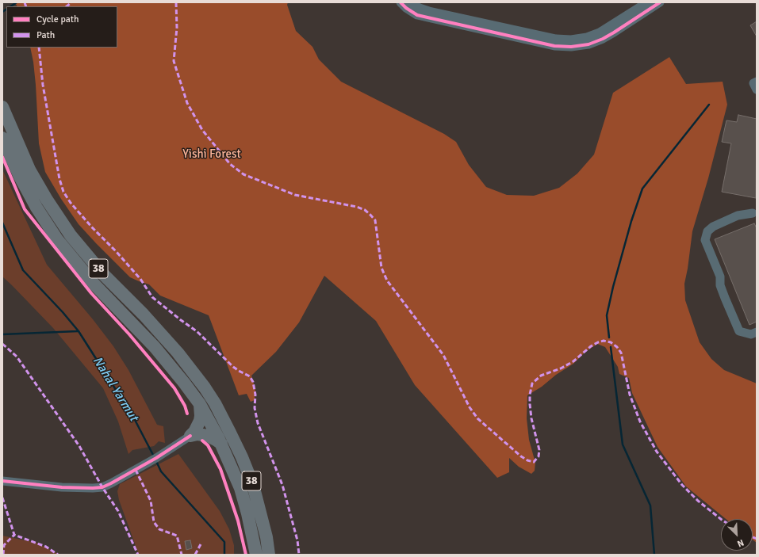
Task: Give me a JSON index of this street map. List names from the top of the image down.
{
  "streets": {
    "highway": ["38"]
  },
  "water": ["Nahal Yarmut"],
  "parks": ["Yishi Forest"],
  "legend": ["Cycle path", "Path"],
  "north": "bottom right"
}
